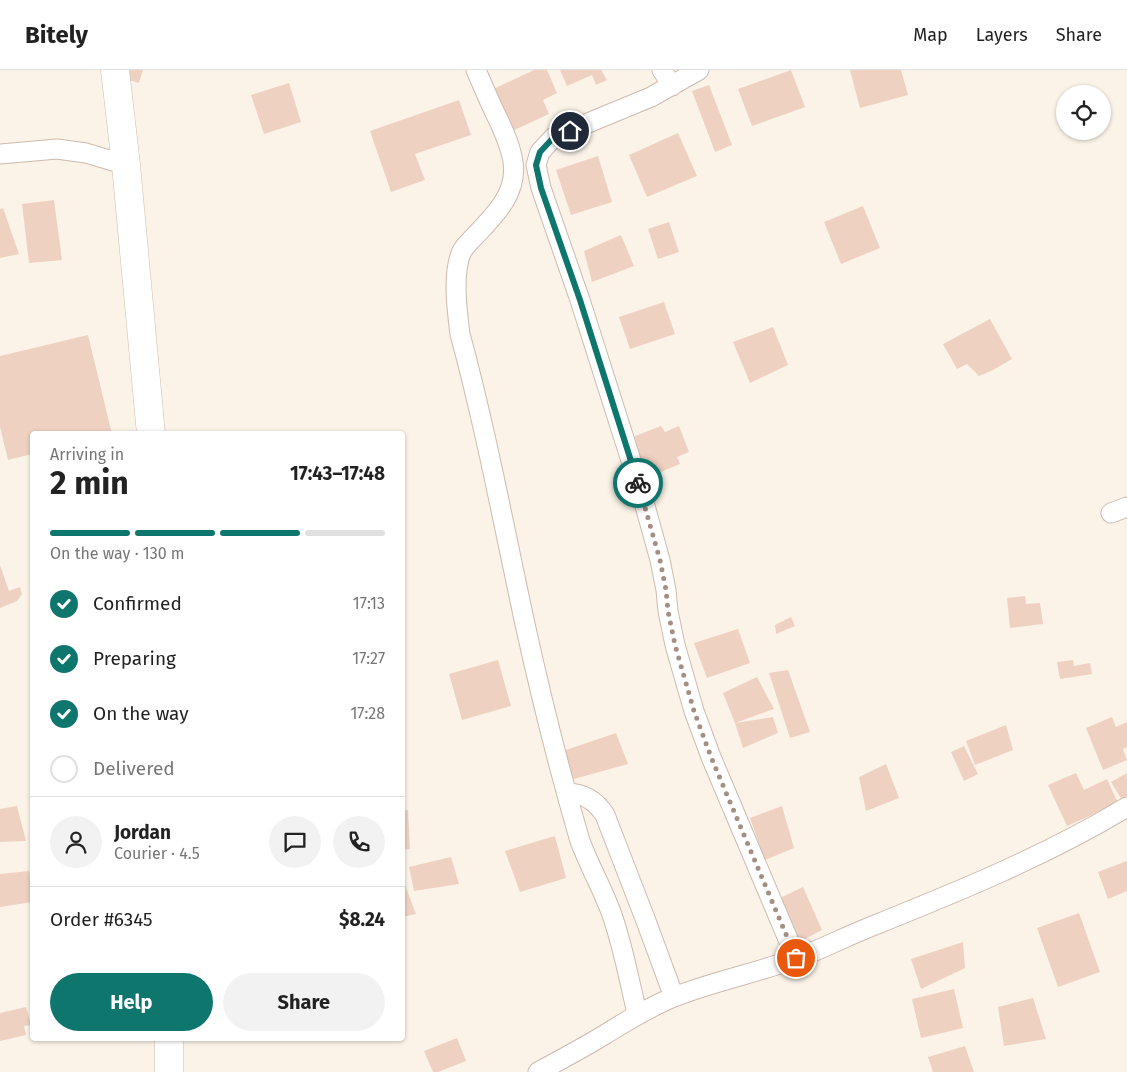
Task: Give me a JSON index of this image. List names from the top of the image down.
{
  "page": {
    "header": "Bitely",
    "nav": ["Map", "Layers", "Share"],
    "heading": ["2 min", "Arriving in", "17:43–17:48"],
    "panel": [
      "Jordan",
      "Courier · 4.5",
      "Order #6345",
      "$8.24"
    ],
    "bar": "On the way · 130 m",
    "list": [
      ["Confirmed", "17:13"],
      ["Preparing", "17:27"],
      ["On the way", "17:28"],
      "Delivered"
    ],
    "buttons": ["Help", "Share"]
  }
}
